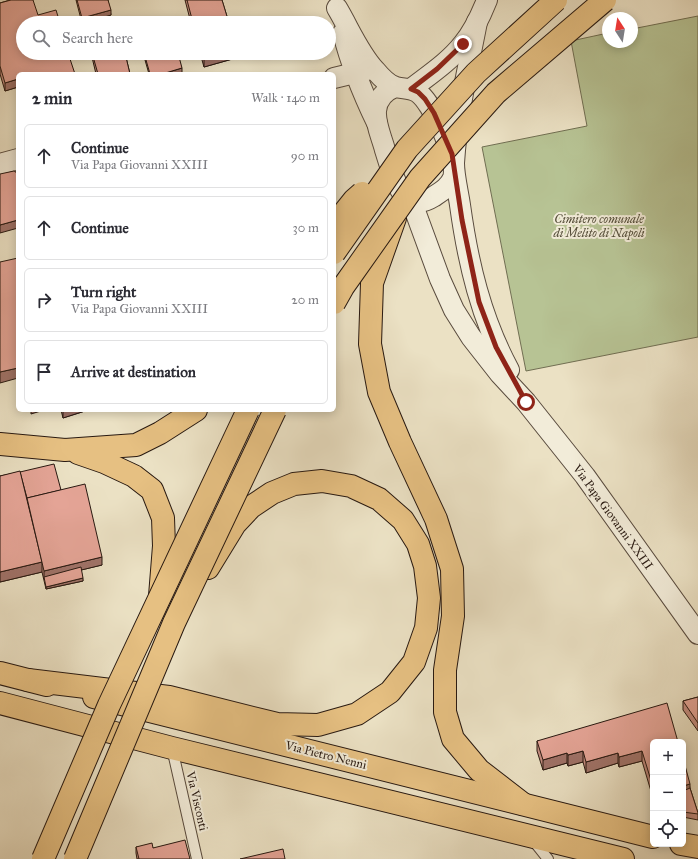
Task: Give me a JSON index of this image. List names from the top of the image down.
{
  "streets": {
    "main road": ["Via Pietro Nenni"],
    "street": ["Via Papa Giovanni XXIII"],
    "lane": ["Via Visconti"]
  },
  "parks": ["Cimitero comunale di Melito di Napoli"],
  "north": "top",
  "page": {
    "search": "Search here",
    "heading": ["2 min", "Walk · 140 m"],
    "list": [
      ["Continue", "Via Papa Giovanni XXIII", "90 m"],
      ["Continue", "30 m"],
      ["Turn right", "Via Papa Giovanni XXIII", "20 m"],
      "Arrive at destination"
    ],
    "map_buttons": ["+", "−"]
  }
}
